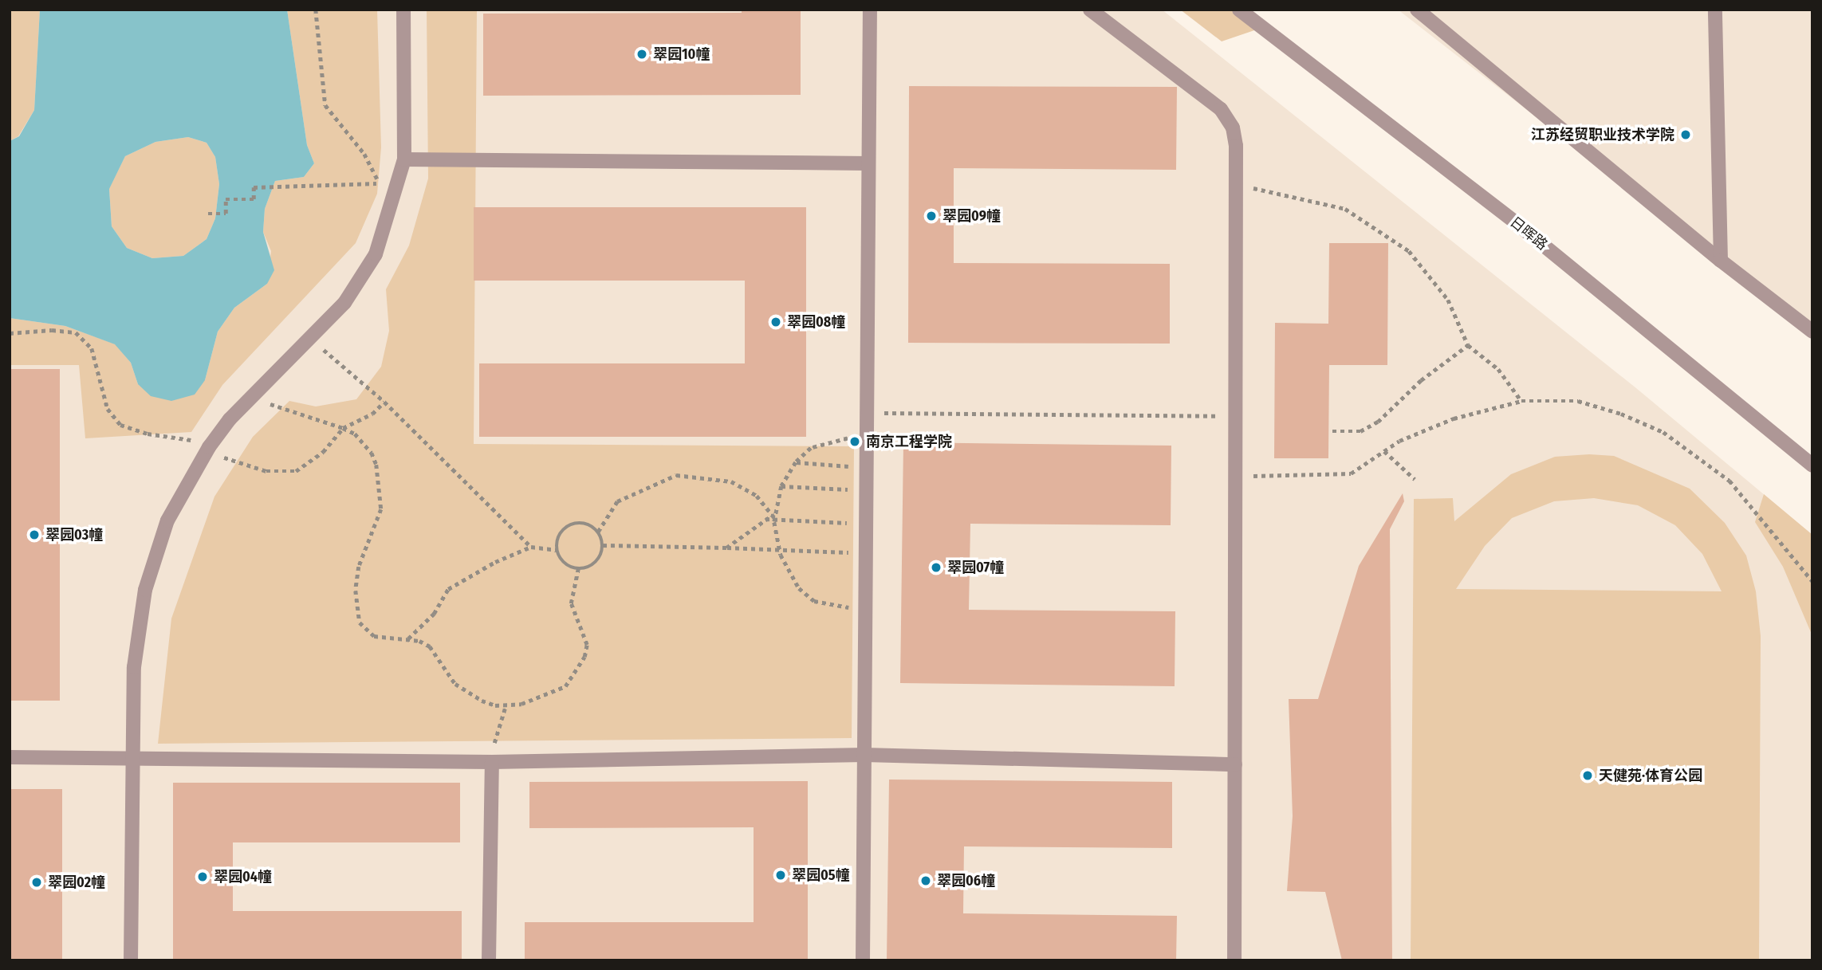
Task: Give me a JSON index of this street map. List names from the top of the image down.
{
  "streets": {
    "street": ["日晖路"]
  },
  "places": [
    "翠园10幢",
    "江苏经贸职业技术学院",
    "翠园09幢",
    "翠园08幢",
    "南京工程学院",
    "翠园03幢",
    "翠园07幢",
    "天健苑·体育公园",
    "翠园05幢",
    "翠园04幢",
    "翠园06幢",
    "翠园02幢"
  ]
}
